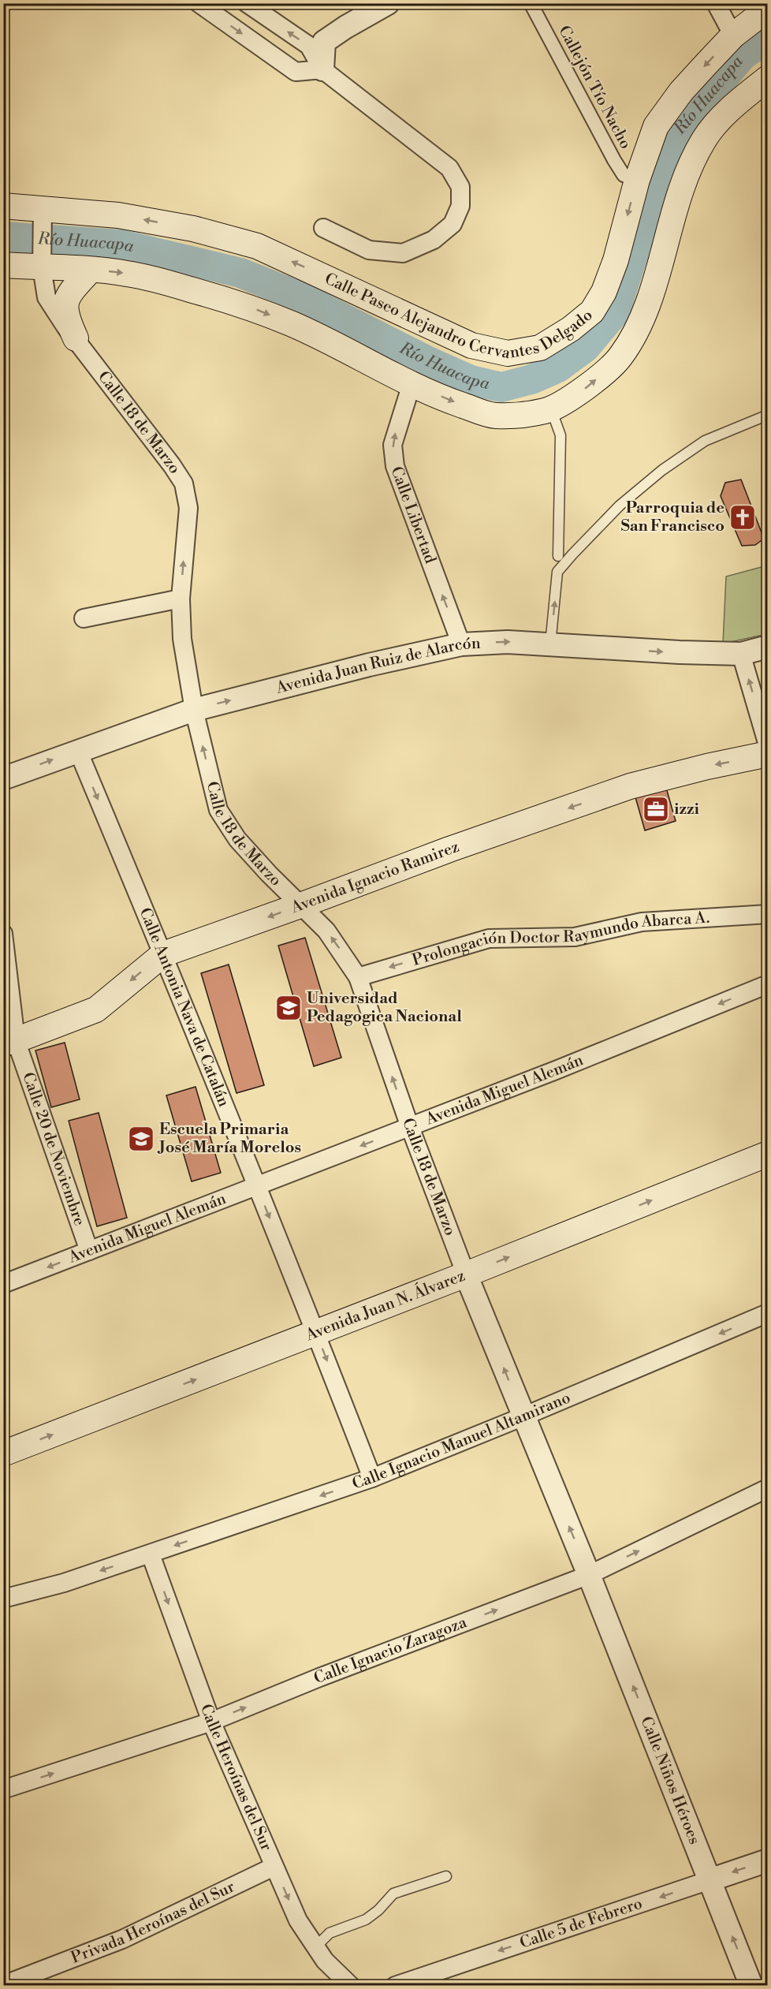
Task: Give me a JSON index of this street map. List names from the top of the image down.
{
  "streets": {
    "main road": ["Calle Paseo Alejandro Cervantes Delgado", "Avenida Ignacio Ramirez", "Avenida Juan N. Álvarez"],
    "street": [
      "Callejón Tío Nacho",
      "Calle 18 de Marzo",
      "Calle Libertad",
      "Avenida Juan Ruiz de Alarcón",
      "Prolongación Doctor Raymundo Abarca A.",
      "Calle Antonia Nava de Catalán",
      "Avenida Miguel Alemán",
      "Calle 20 de Noviembre",
      "Calle Ignacio Manuel Altamirano",
      "Calle Ignacio Zaragoza",
      "Calle Heroínas del Sur",
      "Calle Niños Héroes",
      "Privada Heroínas del Sur",
      "Calle 5 de Febrero"
    ]
  },
  "crossings": [
    ["Callejón Tío Nacho", "Calle Paseo Alejandro Cervantes Delgado"],
    ["Calle Paseo Alejandro Cervantes Delgado", "Calle 18 de Marzo"],
    ["Calle 18 de Marzo", "Avenida Juan Ruiz de Alarcón"],
    ["Calle 18 de Marzo", "Avenida Ignacio Ramirez"],
    ["Calle 18 de Marzo", "Prolongación Doctor Raymundo Abarca A."],
    ["Calle 18 de Marzo", "Avenida Miguel Alemán"],
    ["Calle 18 de Marzo", "Avenida Juan N. Álvarez"],
    ["Calle 18 de Marzo", "Calle Ignacio Manuel Altamirano"],
    ["Calle 18 de Marzo", "Calle Ignacio Zaragoza"],
    ["Calle 18 de Marzo", "Calle Niños Héroes"],
    ["Calle Libertad", "Avenida Juan Ruiz de Alarcón"],
    ["Avenida Juan Ruiz de Alarcón", "Calle Antonia Nava de Catalán"],
    ["Avenida Ignacio Ramirez", "Calle Antonia Nava de Catalán"],
    ["Avenida Ignacio Ramirez", "Calle 20 de Noviembre"],
    ["Calle Antonia Nava de Catalán", "Avenida Miguel Alemán"],
    ["Calle Antonia Nava de Catalán", "Avenida Juan N. Álvarez"],
    ["Calle Antonia Nava de Catalán", "Calle Ignacio Manuel Altamirano"],
    ["Avenida Miguel Alemán", "Calle 20 de Noviembre"],
    ["Calle Ignacio Manuel Altamirano", "Calle Heroínas del Sur"],
    ["Calle Ignacio Zaragoza", "Calle Heroínas del Sur"],
    ["Calle Ignacio Zaragoza", "Calle Niños Héroes"],
    ["Calle Heroínas del Sur", "Privada Heroínas del Sur"],
    ["Calle Niños Héroes", "Calle 5 de Febrero"]
  ],
  "one_way": [
    "Calle 18 de Marzo",
    "Calle Libertad",
    "Avenida Juan Ruiz de Alarcón",
    "Avenida Ignacio Ramirez",
    "Prolongación Doctor Raymundo Abarca A.",
    "Calle Antonia Nava de Catalán",
    "Avenida Miguel Alemán",
    "Avenida Juan N. Álvarez",
    "Calle Ignacio Manuel Altamirano",
    "Calle Ignacio Zaragoza",
    "Calle Heroínas del Sur",
    "Calle Niños Héroes",
    "Calle 5 de Febrero"
  ],
  "water": ["Río Huacapa"],
  "places": {
    "church": ["Parroquia de San Francisco"],
    "office": ["izzi"],
    "school or university": ["Universidad Pedagogica Nacional", "Escuela Primaria José María Morelos"]
  }
}
